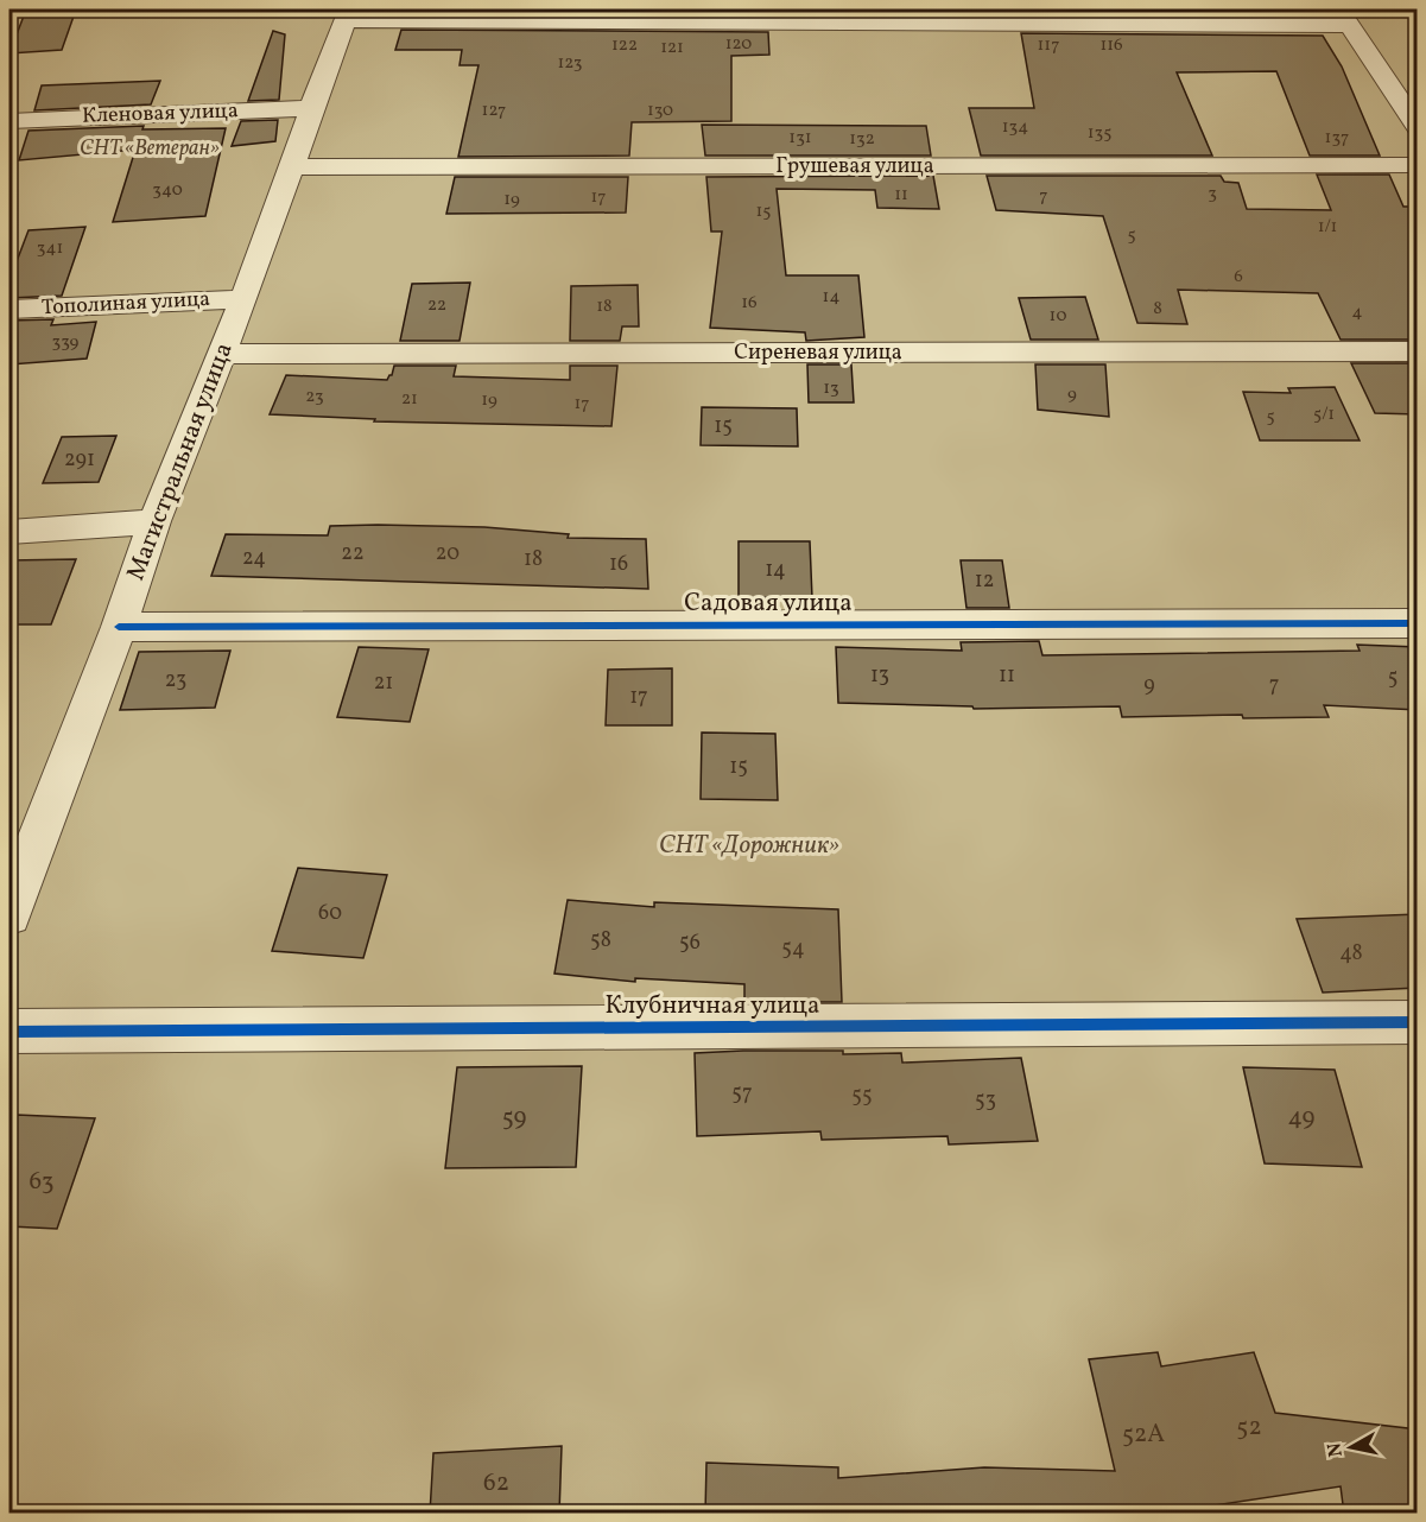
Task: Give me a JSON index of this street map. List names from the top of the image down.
{
  "streets": {
    "street": [
      "Кленовая улица",
      "Грушевая улица",
      "Тополиная улица",
      "Сиреневая улица",
      "Магистральная улица",
      "Садовая улица",
      "Клубничная улица"
    ]
  },
  "crossings": [
    ["Кленовая улица", "Магистральная улица"],
    ["Грушевая улица", "Магистральная улица"],
    ["Тополиная улица", "Магистральная улица"],
    ["Сиреневая улица", "Магистральная улица"],
    ["Магистральная улица", "Садовая улица"]
  ],
  "parks": ["СНТ «Ветеран»", "СНТ «Дорожник»"],
  "house_numbers": [
    "120",
    "122",
    "117",
    "116",
    "121",
    "123",
    "127",
    "130",
    "134",
    "135",
    "131",
    "137",
    "132",
    "340",
    "3",
    "11",
    "7",
    "17",
    "19",
    "15",
    "1/1",
    "5",
    "341",
    "6",
    "14",
    "16",
    "22",
    "18",
    "8",
    "4",
    "10",
    "339",
    "13",
    "9",
    "23",
    "21",
    "19",
    "17",
    "5/1",
    "5",
    "15",
    "291",
    "22",
    "20",
    "24",
    "18",
    "16",
    "14",
    "12",
    "13",
    "11",
    "5",
    "23",
    "21",
    "9",
    "7",
    "17",
    "15",
    "60",
    "58",
    "56",
    "54",
    "48",
    "57",
    "55",
    "53",
    "59",
    "49",
    "63",
    "52",
    "52А",
    "62"
  ],
  "north": "left"
}
